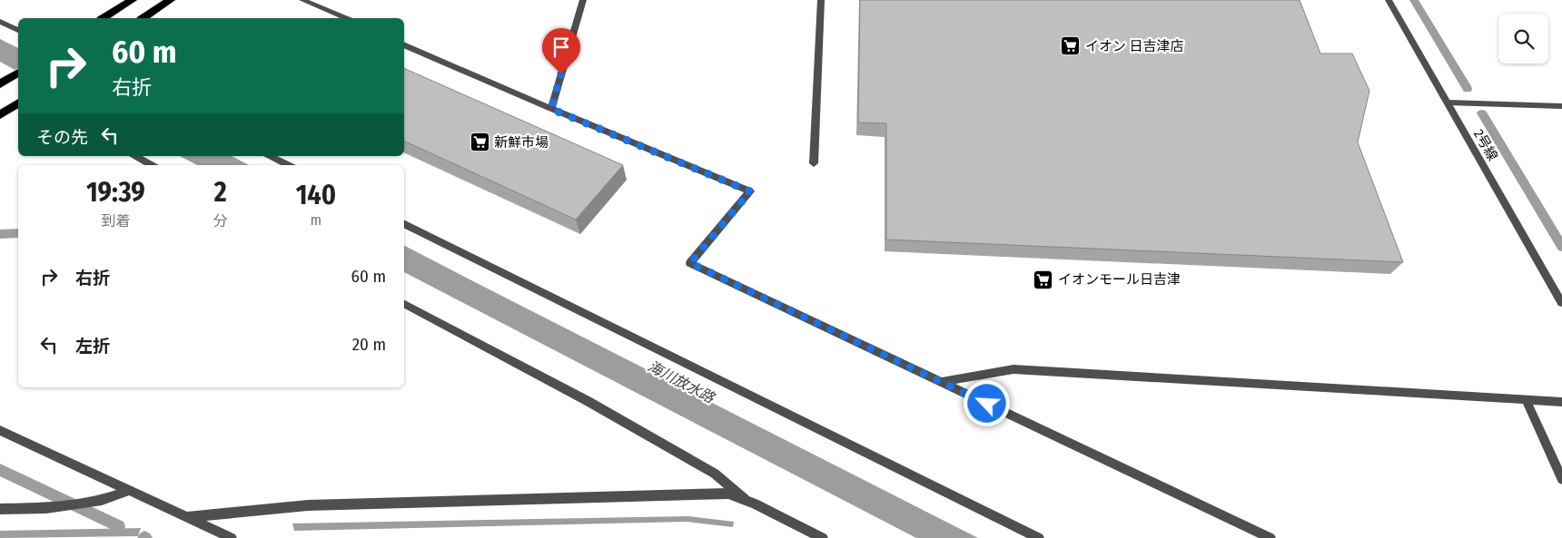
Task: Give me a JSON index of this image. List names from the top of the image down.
{
  "streets": {
    "street": ["2号線"]
  },
  "water": ["海川放水路"],
  "places": {
    "supermarket": ["イオン 日吉津店", "新鮮市場", "イオンモール日吉津"]
  },
  "page": {
    "turn": ["60 m", "右折"],
    "then": "その先",
    "eta": [
      "19:39",
      "到着",
      "2",
      "分",
      "140",
      "m"
    ],
    "list": [
      {
        "name": "右折",
        "value": "60 m"
      },
      {
        "name": "左折",
        "value": "20 m"
      }
    ]
  }
}
